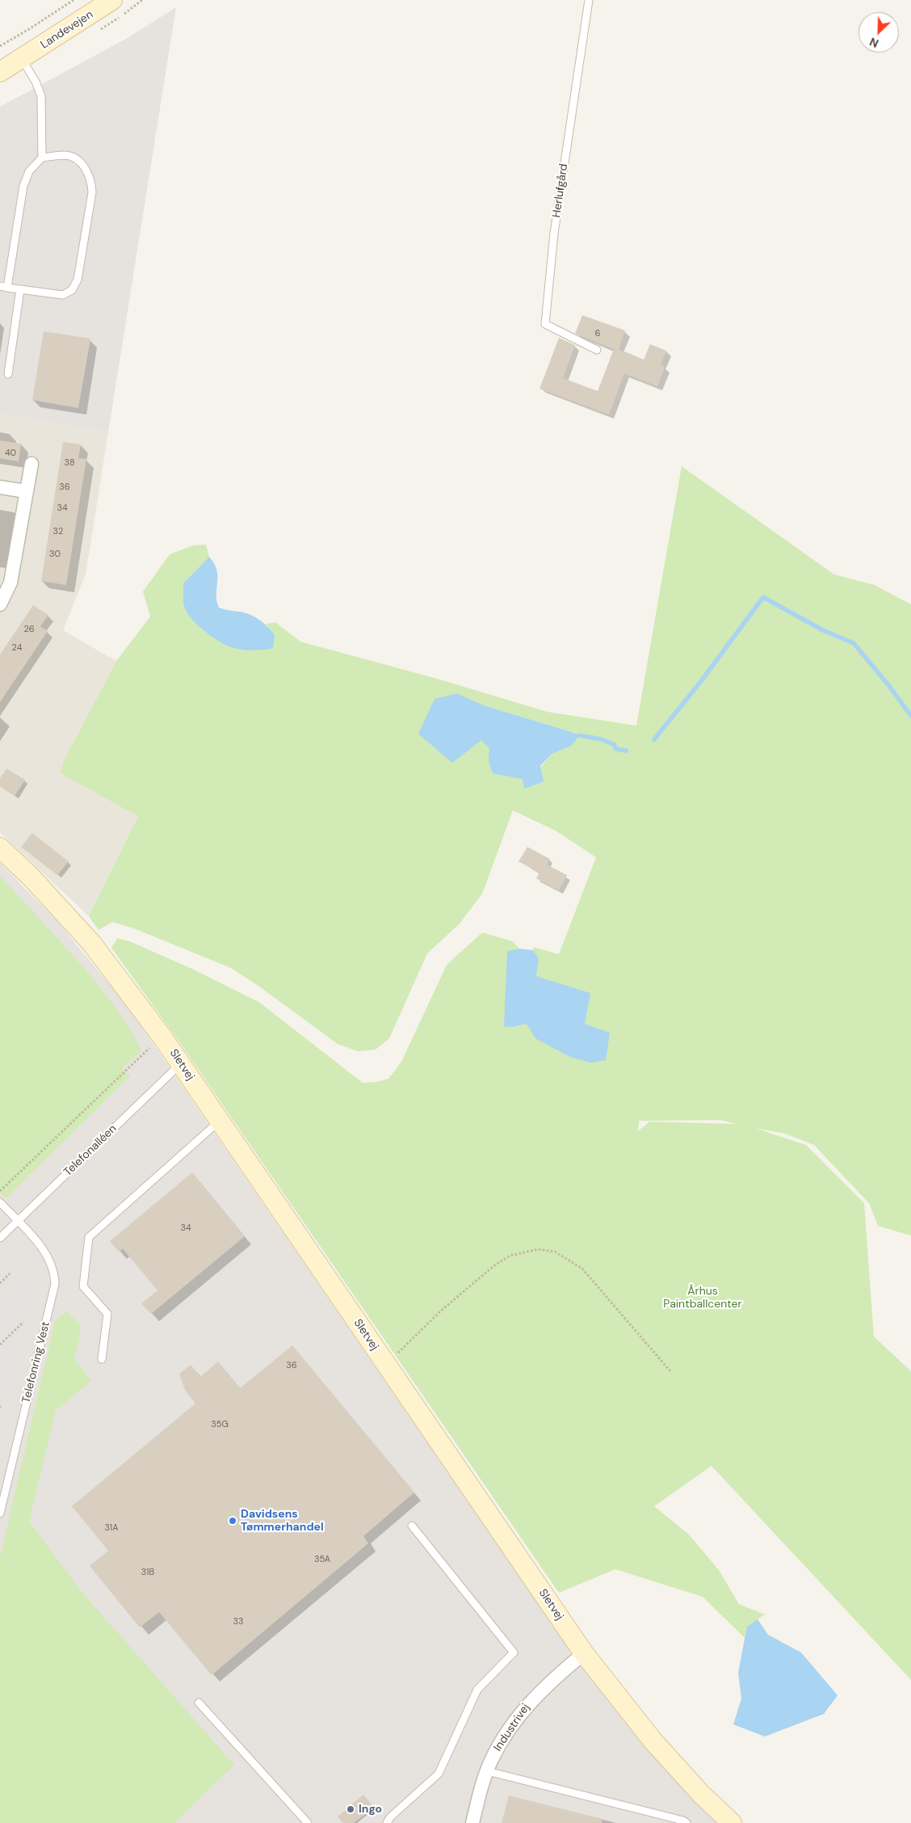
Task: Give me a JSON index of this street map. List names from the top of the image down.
{
  "streets": {
    "street": ["Landevejen", "Sletvej", "Industrivej"],
    "lane": ["Herlufgård", "Telefonalléen", "Telefonring Vest"]
  },
  "crossings": [
    ["Sletvej", "Telefonalléen"],
    ["Sletvej", "Industrivej"],
    ["Telefonalléen", "Telefonring Vest"]
  ],
  "parks": ["Århus Paintballcenter"],
  "places": ["Davidsens Tømmerhandel", "Ingo"],
  "house_numbers": [
    "6",
    "40",
    "38",
    "36",
    "34",
    "32",
    "30",
    "26",
    "24",
    "34",
    "36",
    "35G",
    "31A",
    "35A",
    "31B",
    "33"
  ],
  "north": "bottom left"
}
